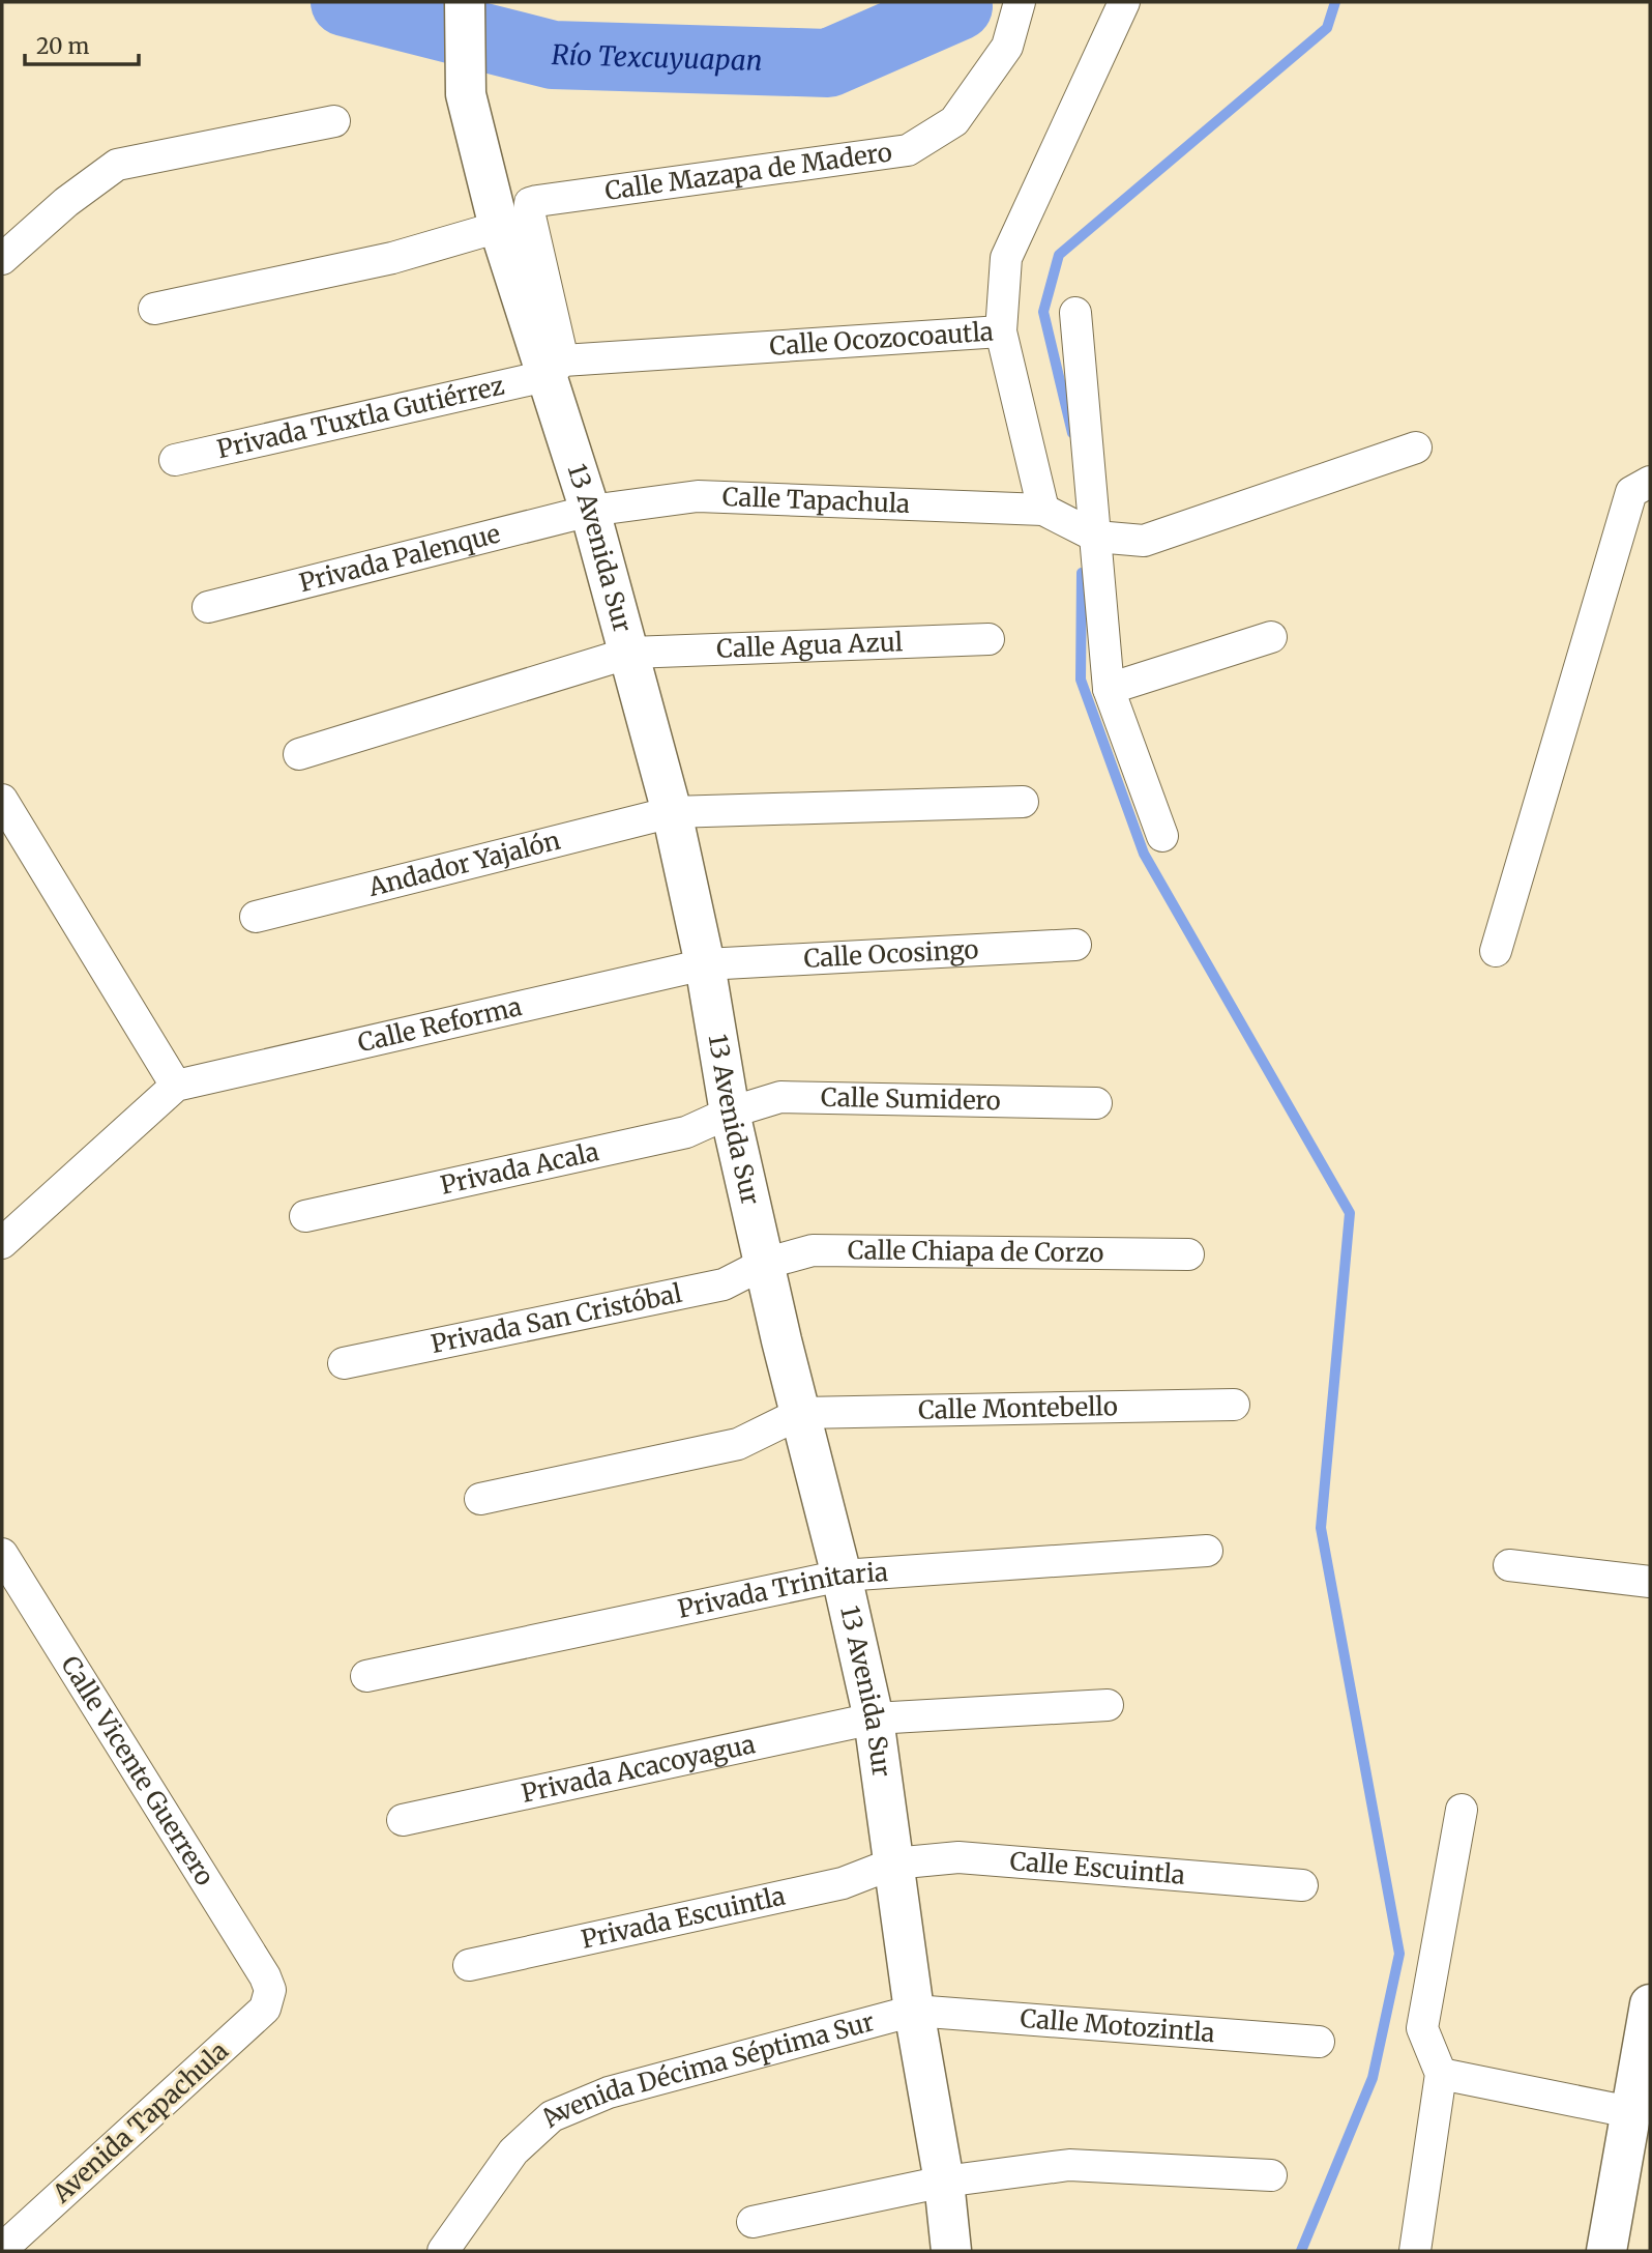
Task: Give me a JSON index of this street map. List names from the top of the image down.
{
  "streets": {
    "street": [
      "Calle Mazapa de Madero",
      "Calle Ocozocoautla",
      "Privada Tuxtla Gutiérrez",
      "Calle Tapachula",
      "13 Avenida Sur",
      "Privada Palenque",
      "Calle Agua Azul",
      "Andador Yajalón",
      "Calle Ocosingo",
      "Calle Reforma",
      "Calle Sumidero",
      "Privada Acala",
      "Calle Chiapa de Corzo",
      "Privada San Cristóbal",
      "Calle Montebello",
      "Privada Trinitaria",
      "Privada Acacoyagua",
      "Calle Vicente Guerrero",
      "Calle Escuintla",
      "Privada Escuintla",
      "Calle Motozintla",
      "Avenida Décima Séptima Sur",
      "Avenida Tapachula"
    ]
  },
  "crossings": [
    ["Calle Mazapa de Madero", "13 Avenida Sur"],
    ["Calle Ocozocoautla", "Privada Tuxtla Gutiérrez"],
    ["Calle Ocozocoautla", "13 Avenida Sur"],
    ["Privada Tuxtla Gutiérrez", "13 Avenida Sur"],
    ["Calle Tapachula", "13 Avenida Sur"],
    ["Calle Tapachula", "Privada Palenque"],
    ["13 Avenida Sur", "Privada Palenque"],
    ["13 Avenida Sur", "Calle Agua Azul"],
    ["13 Avenida Sur", "Andador Yajalón"],
    ["13 Avenida Sur", "Calle Ocosingo"],
    ["13 Avenida Sur", "Calle Reforma"],
    ["13 Avenida Sur", "Calle Sumidero"],
    ["13 Avenida Sur", "Privada Acala"],
    ["13 Avenida Sur", "Calle Chiapa de Corzo"],
    ["13 Avenida Sur", "Privada San Cristóbal"],
    ["13 Avenida Sur", "Calle Montebello"],
    ["13 Avenida Sur", "Privada Trinitaria"],
    ["13 Avenida Sur", "Privada Acacoyagua"],
    ["13 Avenida Sur", "Calle Escuintla"],
    ["13 Avenida Sur", "Privada Escuintla"],
    ["13 Avenida Sur", "Calle Motozintla"],
    ["13 Avenida Sur", "Avenida Décima Séptima Sur"],
    ["Calle Ocosingo", "Calle Reforma"],
    ["Calle Sumidero", "Privada Acala"],
    ["Calle Chiapa de Corzo", "Privada San Cristóbal"],
    ["Calle Vicente Guerrero", "Avenida Tapachula"],
    ["Calle Escuintla", "Privada Escuintla"],
    ["Calle Motozintla", "Avenida Décima Séptima Sur"]
  ],
  "water": ["Río Texcuyuapan"],
  "scale_bar": "20 m"
}
